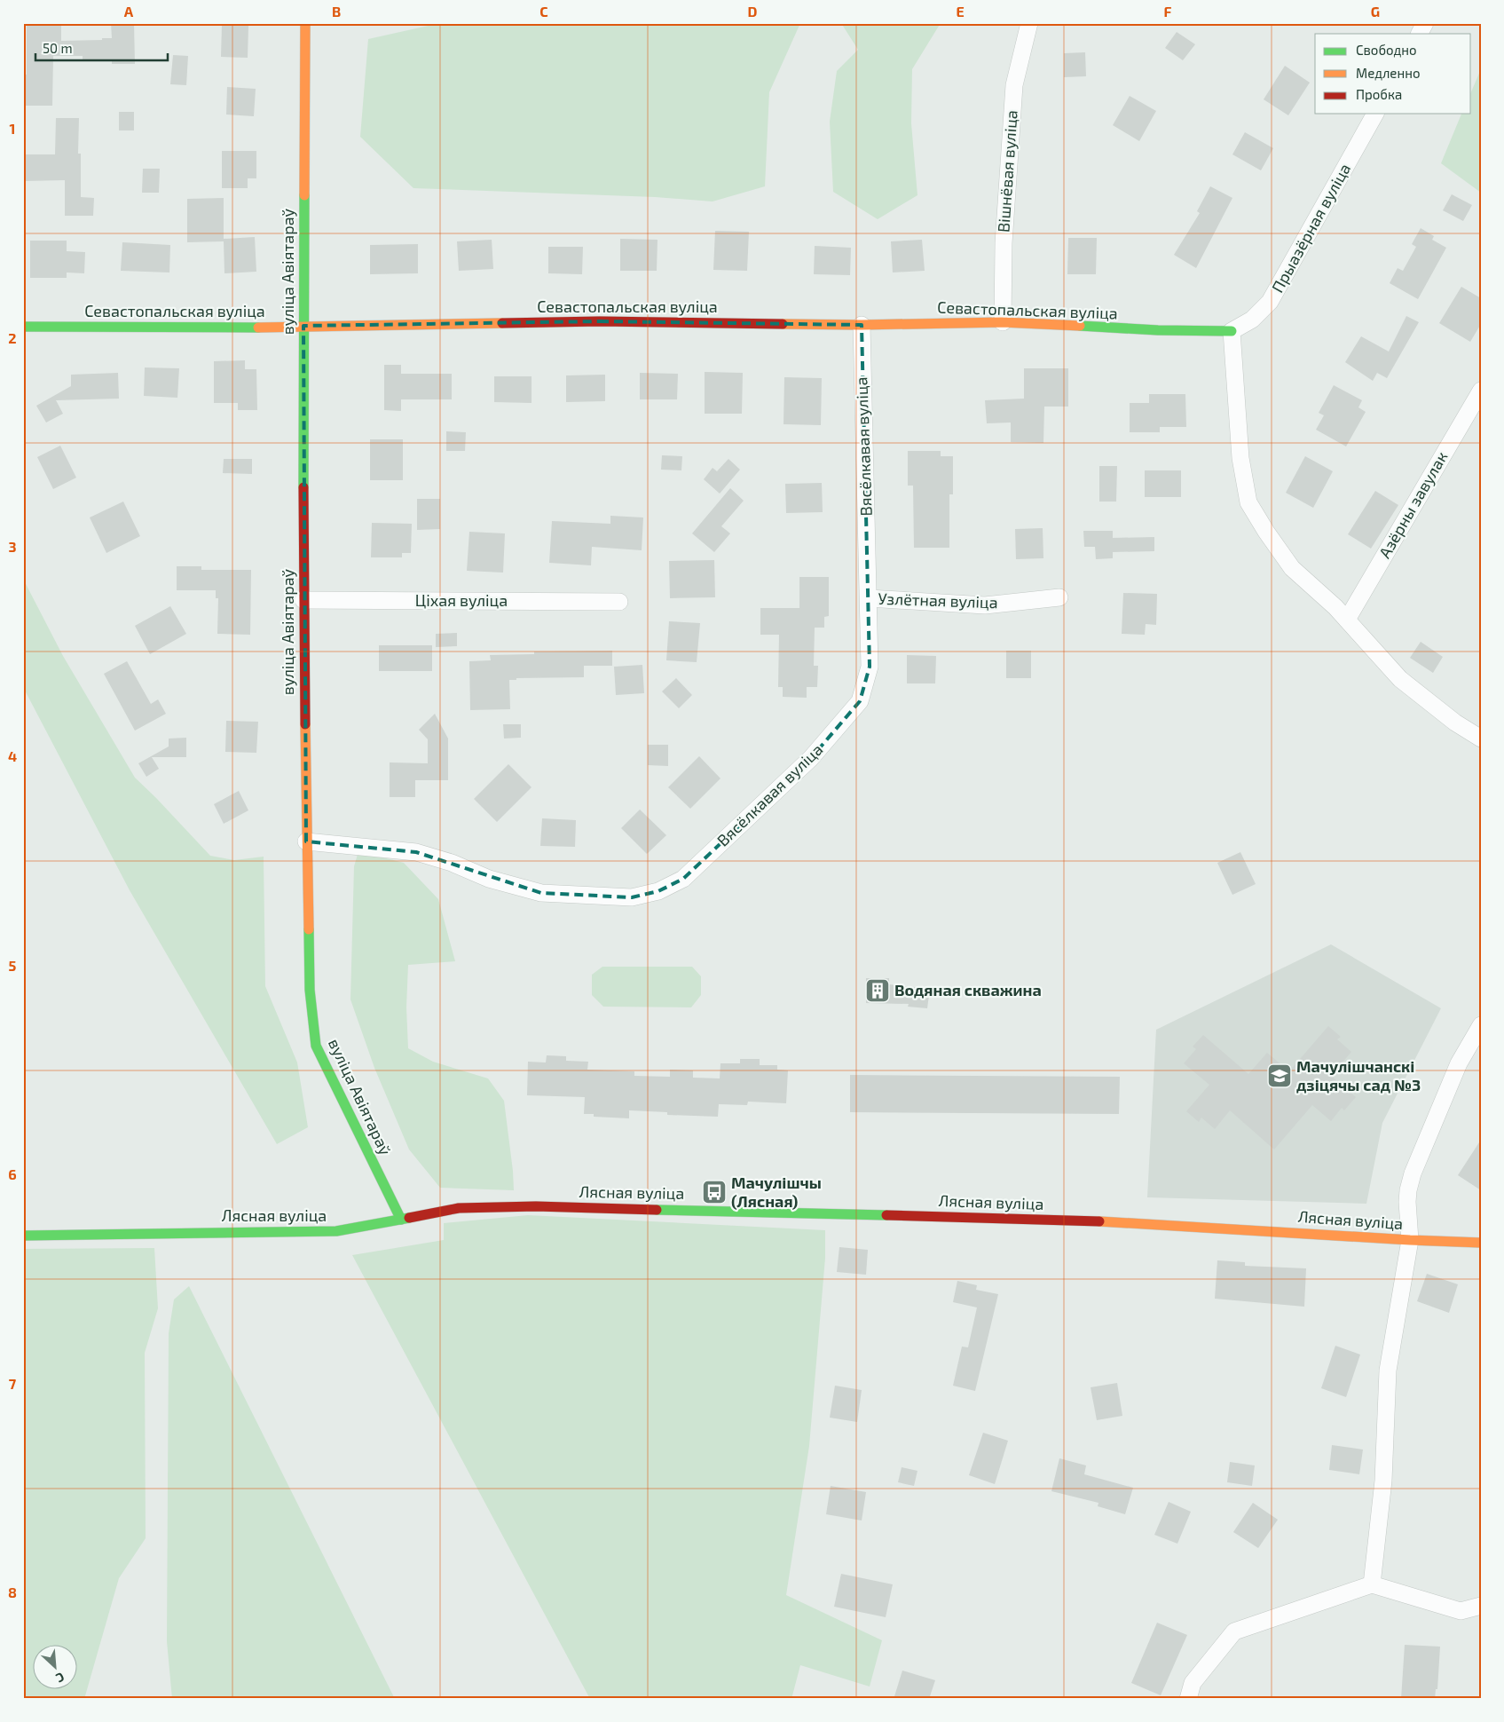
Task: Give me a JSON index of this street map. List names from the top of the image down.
{
  "streets": {
    "street": [
      "Вішнёвая вуліца",
      "Прыазёрная вуліца",
      "вуліца Авіятараў",
      "Севастопальская вуліца",
      "Вясёлкавая вуліца",
      "Азёрны завулак",
      "Ціхая вуліца",
      "Узлётная вуліца",
      "Лясная вуліца"
    ]
  },
  "crossings": [
    ["Вішнёвая вуліца", "Севастопальская вуліца"],
    ["Прыазёрная вуліца", "Севастопальская вуліца"],
    ["вуліца Авіятараў", "Севастопальская вуліца"],
    ["вуліца Авіятараў", "Вясёлкавая вуліца"],
    ["вуліца Авіятараў", "Ціхая вуліца"],
    ["вуліца Авіятараў", "Лясная вуліца"],
    ["Севастопальская вуліца", "Вясёлкавая вуліца"],
    ["Вясёлкавая вуліца", "Узлётная вуліца"]
  ],
  "places": {
    "building": ["Водяная скважина"],
    "school or university": ["Мачулішчанскі дзіцячы сад №3"],
    "bus stop": ["Мачулішчы (Лясная)"]
  },
  "legend": ["Свободно", "Медленно", "Пробка"],
  "scale_bar": "50 m",
  "north": "bottom right",
  "grid": {
    "columns": [
      "A",
      "B",
      "C",
      "D",
      "E",
      "F",
      "G"
    ],
    "rows": [
      "1",
      "2",
      "3",
      "4",
      "5",
      "6",
      "7",
      "8"
    ]
  }
}
